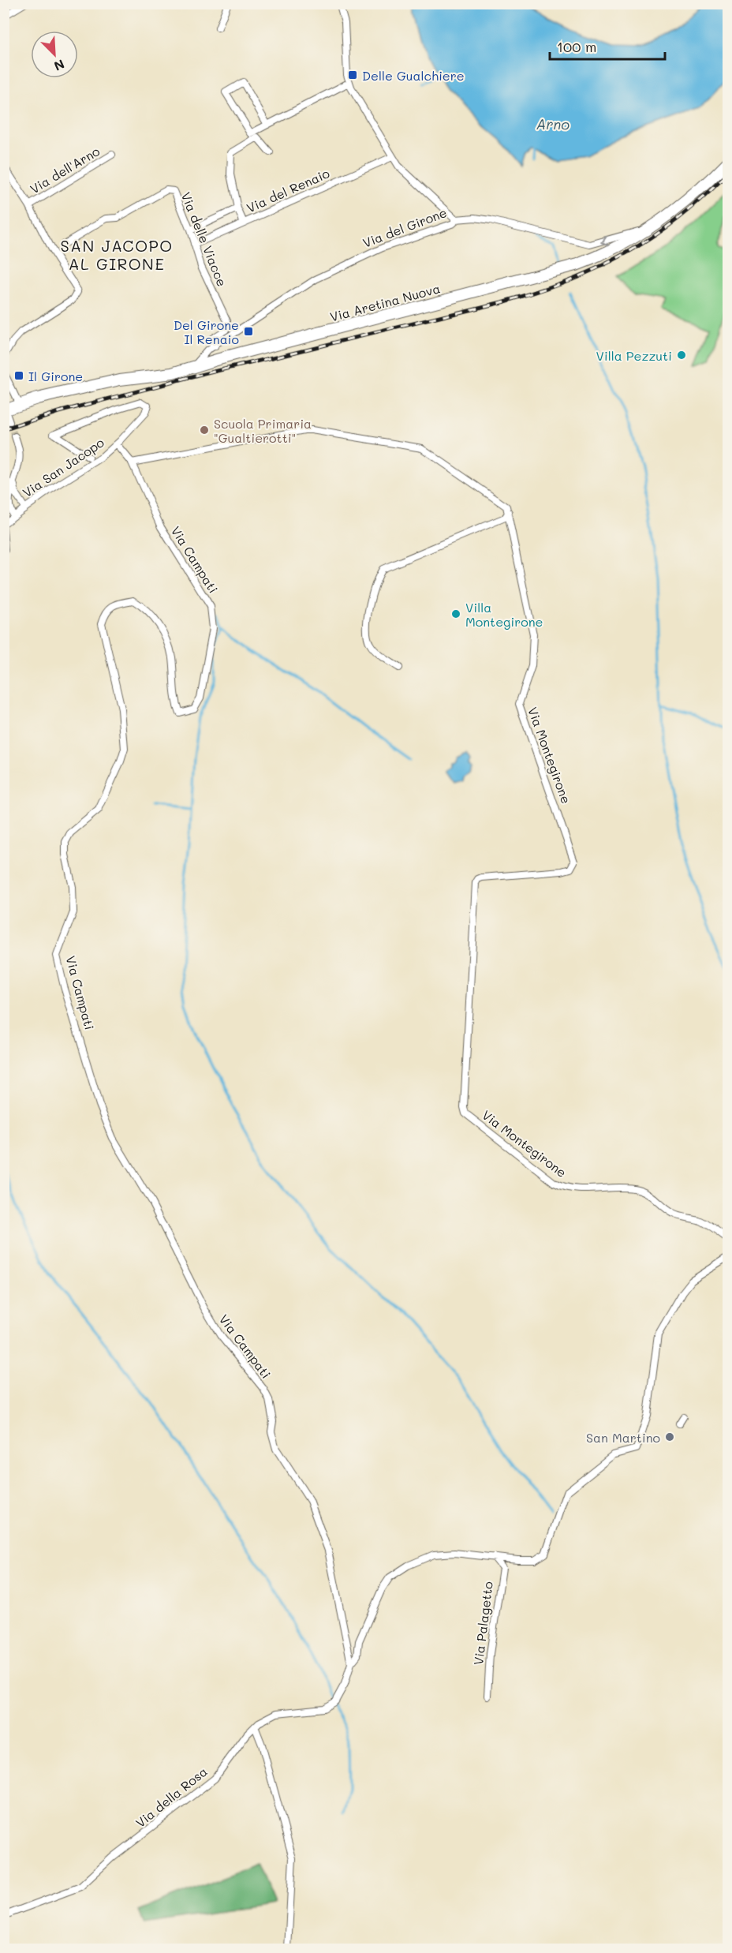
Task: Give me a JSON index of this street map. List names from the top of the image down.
{
  "streets": {
    "main road": ["Via Aretina Nuova"],
    "street": [
      "Via dell'Arno",
      "Via del Renaio",
      "Via del Girone",
      "Via delle Viacce",
      "Via San Jacopo",
      "Via Campati",
      "Via Montegirone",
      "Via Palagetto",
      "Via della Rosa"
    ]
  },
  "crossings": [
    ["Via del Renaio", "Via delle Viacce"],
    ["Via del Girone", "Via delle Viacce"],
    ["Via del Girone", "Via Aretina Nuova"],
    ["Via San Jacopo", "Via Campati"],
    ["Via Campati", "Via della Rosa"],
    ["Via Palagetto", "Via della Rosa"]
  ],
  "one_way": ["Via del Girone"],
  "districts": ["SAN JACOPO AL GIRONE"],
  "water": ["Arno"],
  "places": {
    "transit": ["Delle Gualchiere", "Del Girone Il Renaio", "Il Girone"],
    "other": [
      "Villa Pezzuti",
      "Scuola Primaria \"Gualtierotti\"",
      "Villa Montegirone",
      "San Martino"
    ]
  },
  "scale_bar": "100 m",
  "north": "bottom right"
}
